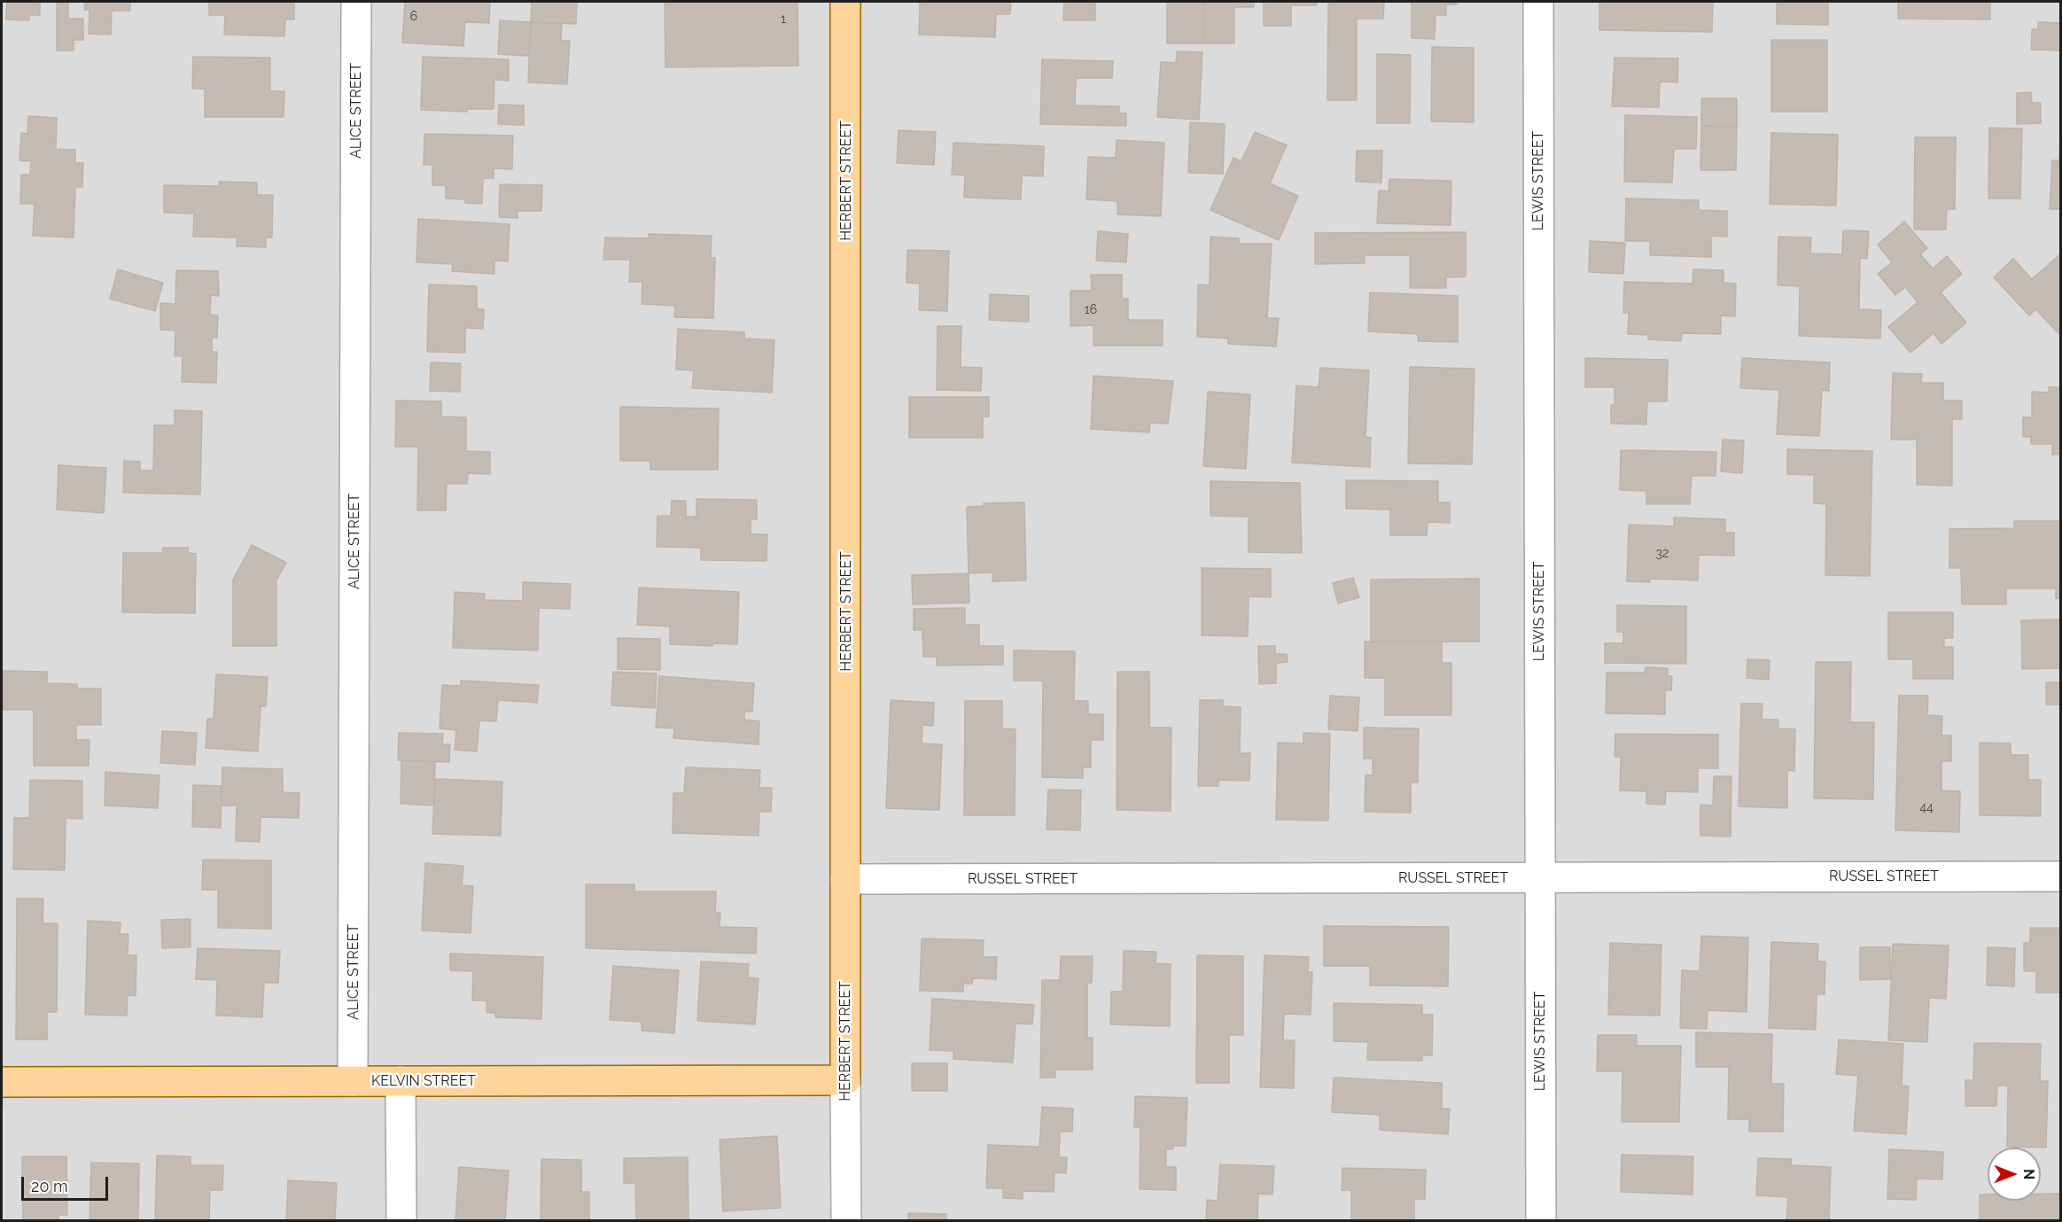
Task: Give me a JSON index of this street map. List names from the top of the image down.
{
  "streets": {
    "main road": ["HERBERT STREET", "KELVIN STREET"],
    "street": ["ALICE STREET", "LEWIS STREET", "RUSSEL STREET"]
  },
  "crossings": [
    ["ALICE STREET", "KELVIN STREET"],
    ["HERBERT STREET", "RUSSEL STREET"],
    ["HERBERT STREET", "KELVIN STREET"],
    ["LEWIS STREET", "RUSSEL STREET"]
  ],
  "house_numbers": [
    "6",
    "1",
    "16",
    "32",
    "44"
  ],
  "scale_bar": "20 m",
  "north": "right"
}
